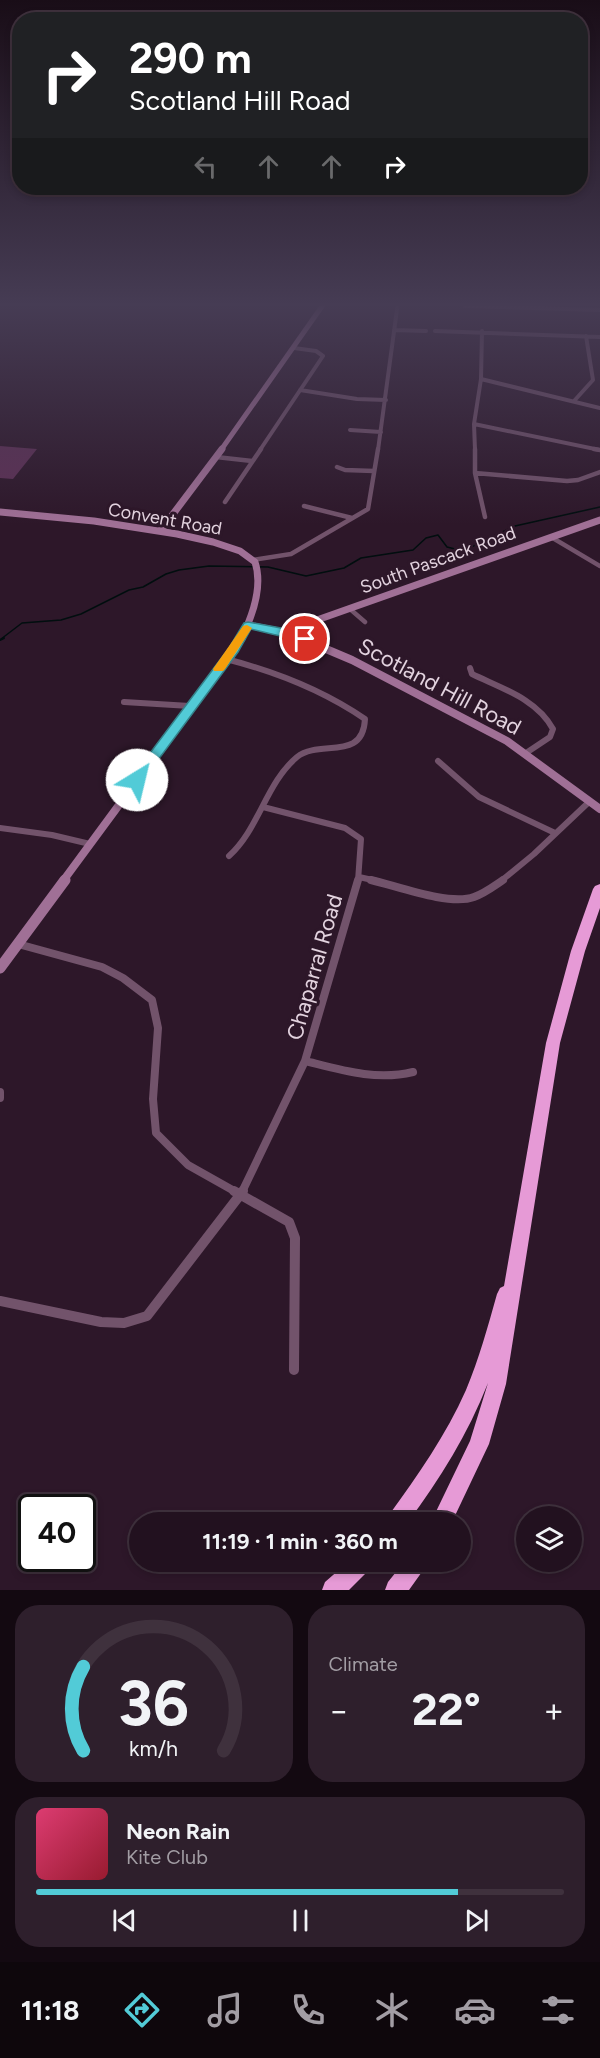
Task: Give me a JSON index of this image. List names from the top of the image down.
{
  "streets": {
    "street": [
      "Convent Road",
      "South Pascack Road",
      "Scotland Hill Road",
      "Chaparral Road"
    ]
  },
  "crossings": [
    ["South Pascack Road", "Scotland Hill Road"]
  ],
  "page": {
    "turn": ["290 m", "Scotland Hill Road"],
    "limit": "40",
    "trip": "11:19 · 1 min · 360 m",
    "tile": "Climate",
    "heat": ["−", "22°", "+"],
    "song": ["Neon Rain", "Kite Club"],
    "tabs": "11:18",
    "gauge": ["36", "km/h"]
  }
}
